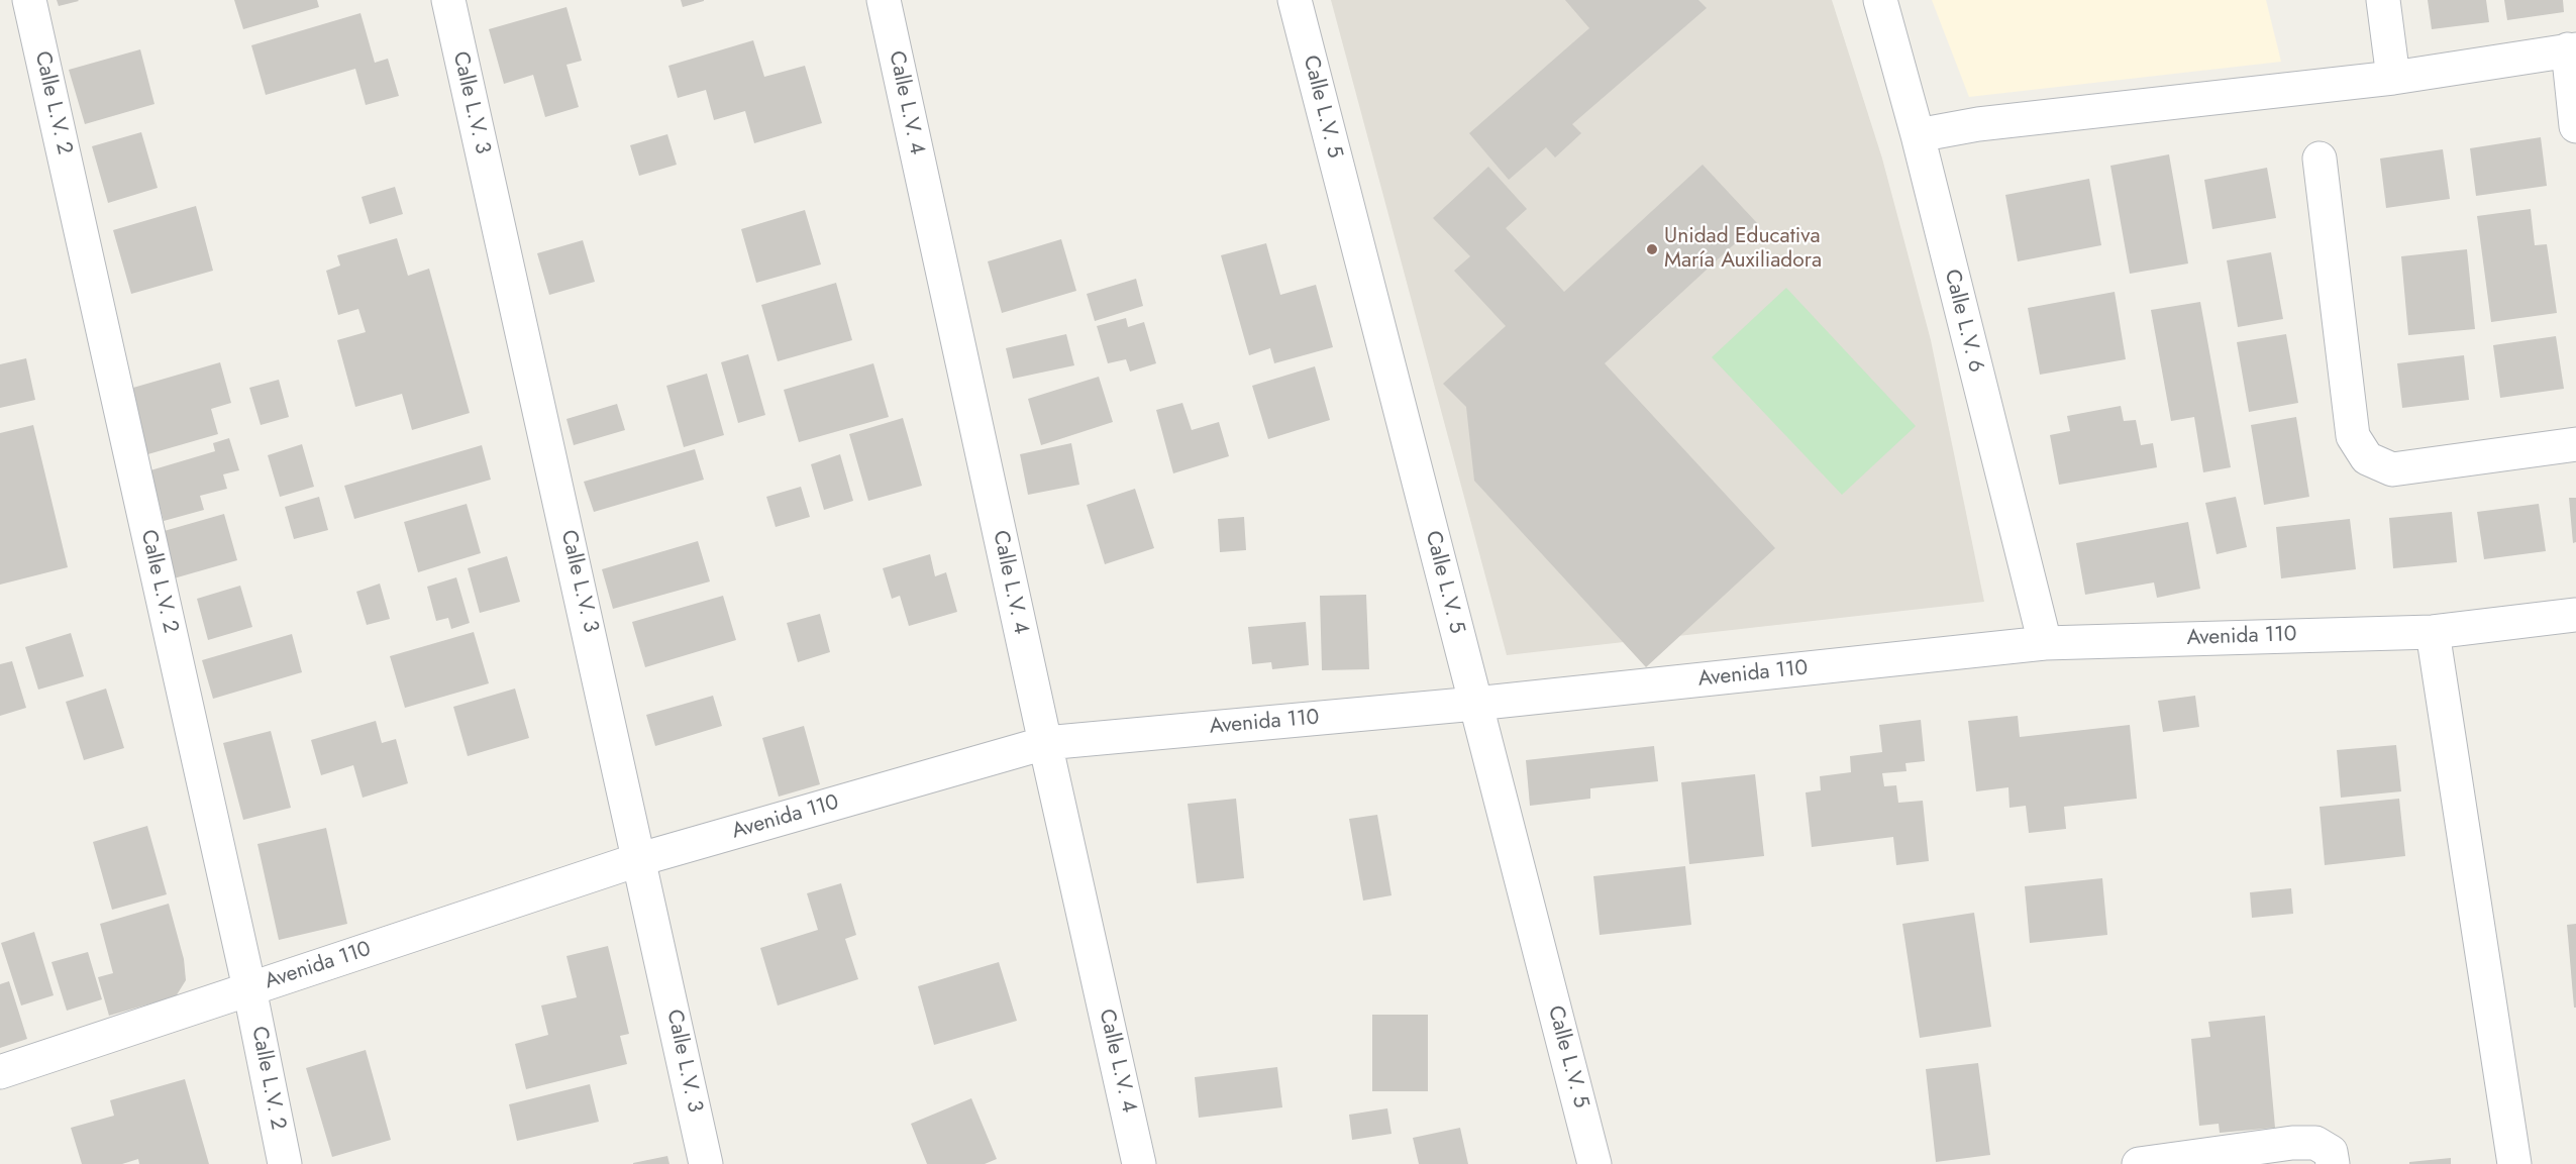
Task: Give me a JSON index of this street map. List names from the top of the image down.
{
  "streets": {
    "street": [
      "Calle L.V. 2",
      "Calle L.V. 3",
      "Calle L.V. 4",
      "Calle L.V. 5",
      "Calle L.V. 6",
      "Avenida 110"
    ]
  },
  "crossings": [
    ["Calle L.V. 2", "Avenida 110"],
    ["Calle L.V. 3", "Avenida 110"],
    ["Calle L.V. 4", "Avenida 110"],
    ["Calle L.V. 5", "Avenida 110"],
    ["Calle L.V. 6", "Avenida 110"]
  ],
  "places": ["Unidad Educativa María Auxiliadora"]
}
